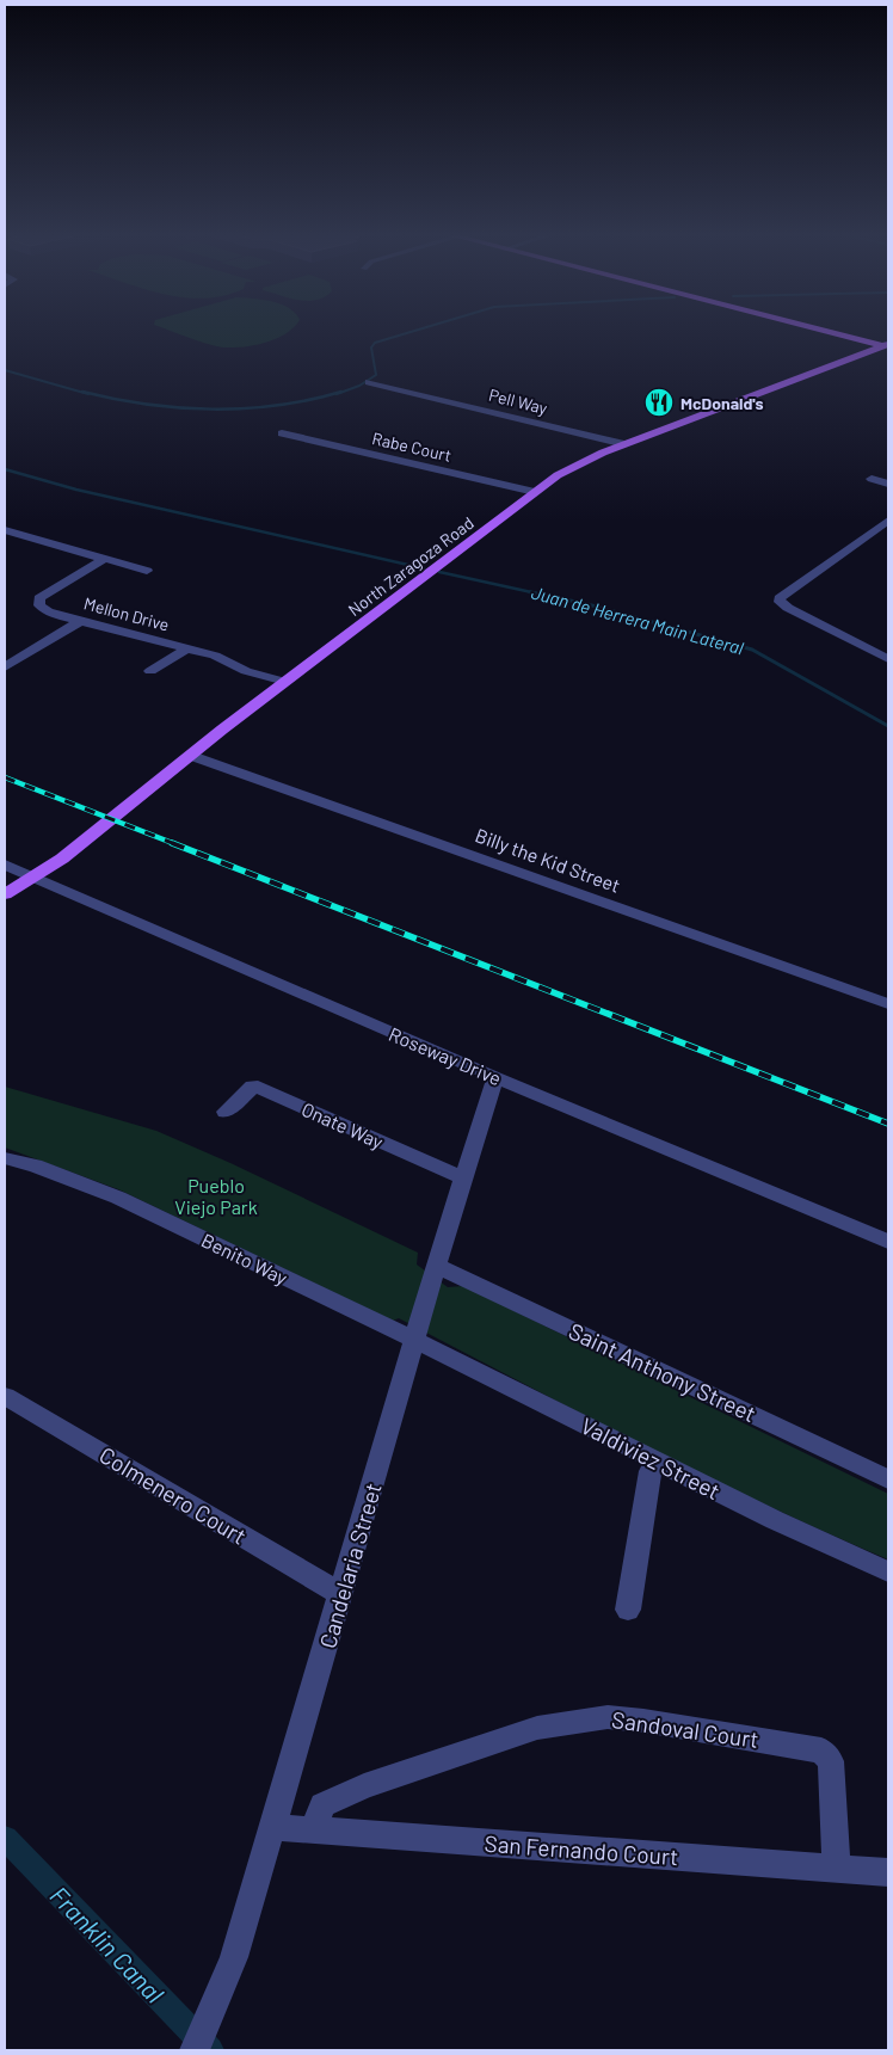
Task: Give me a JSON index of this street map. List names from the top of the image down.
{
  "streets": {
    "main road": ["North Zaragoza Road"],
    "street": [
      "Pell Way",
      "Rabe Court",
      "Mellon Drive",
      "Billy the Kid Street",
      "Roseway Drive",
      "Onate Way",
      "Benito Way",
      "Saint Anthony Street",
      "Valdiviez Street",
      "Colmenero Court",
      "Candelaria Street",
      "Sandoval Court",
      "San Fernando Court"
    ]
  },
  "crossings": [
    ["Pell Way", "North Zaragoza Road"],
    ["Rabe Court", "North Zaragoza Road"],
    ["North Zaragoza Road", "Mellon Drive"],
    ["North Zaragoza Road", "Billy the Kid Street"],
    ["North Zaragoza Road", "Roseway Drive"],
    ["Roseway Drive", "Candelaria Street"],
    ["Onate Way", "Candelaria Street"],
    ["Benito Way", "Valdiviez Street"],
    ["Benito Way", "Candelaria Street"],
    ["Saint Anthony Street", "Candelaria Street"],
    ["Valdiviez Street", "Candelaria Street"],
    ["Colmenero Court", "Candelaria Street"],
    ["Candelaria Street", "San Fernando Court"],
    ["Sandoval Court", "San Fernando Court"]
  ],
  "water": ["Juan de Herrera Main Lateral", "Franklin Canal"],
  "parks": ["Pueblo Viejo Park"],
  "places": {
    "restaurant": ["McDonald's"]
  }
}
